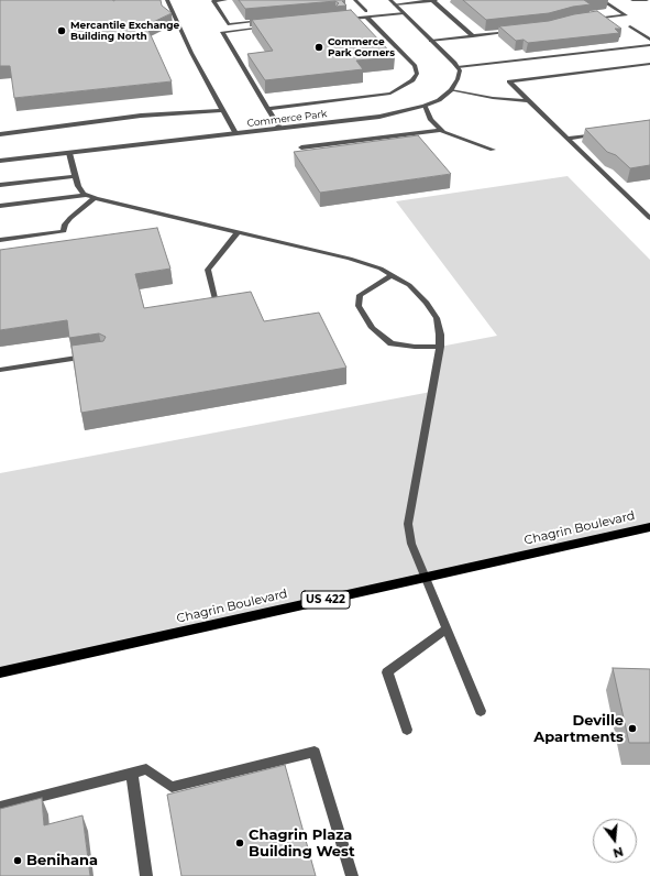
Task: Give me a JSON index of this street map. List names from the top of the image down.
{
  "streets": {
    "main road": ["Chagrin Boulevard", "US 422"],
    "street": ["Commerce Park"]
  },
  "places": [
    "Mercantile Exchange Building North",
    "Commerce Park Corners",
    "Deville Apartments",
    "Chagrin Plaza Building West",
    "Benihana"
  ],
  "north": "bottom"
}
